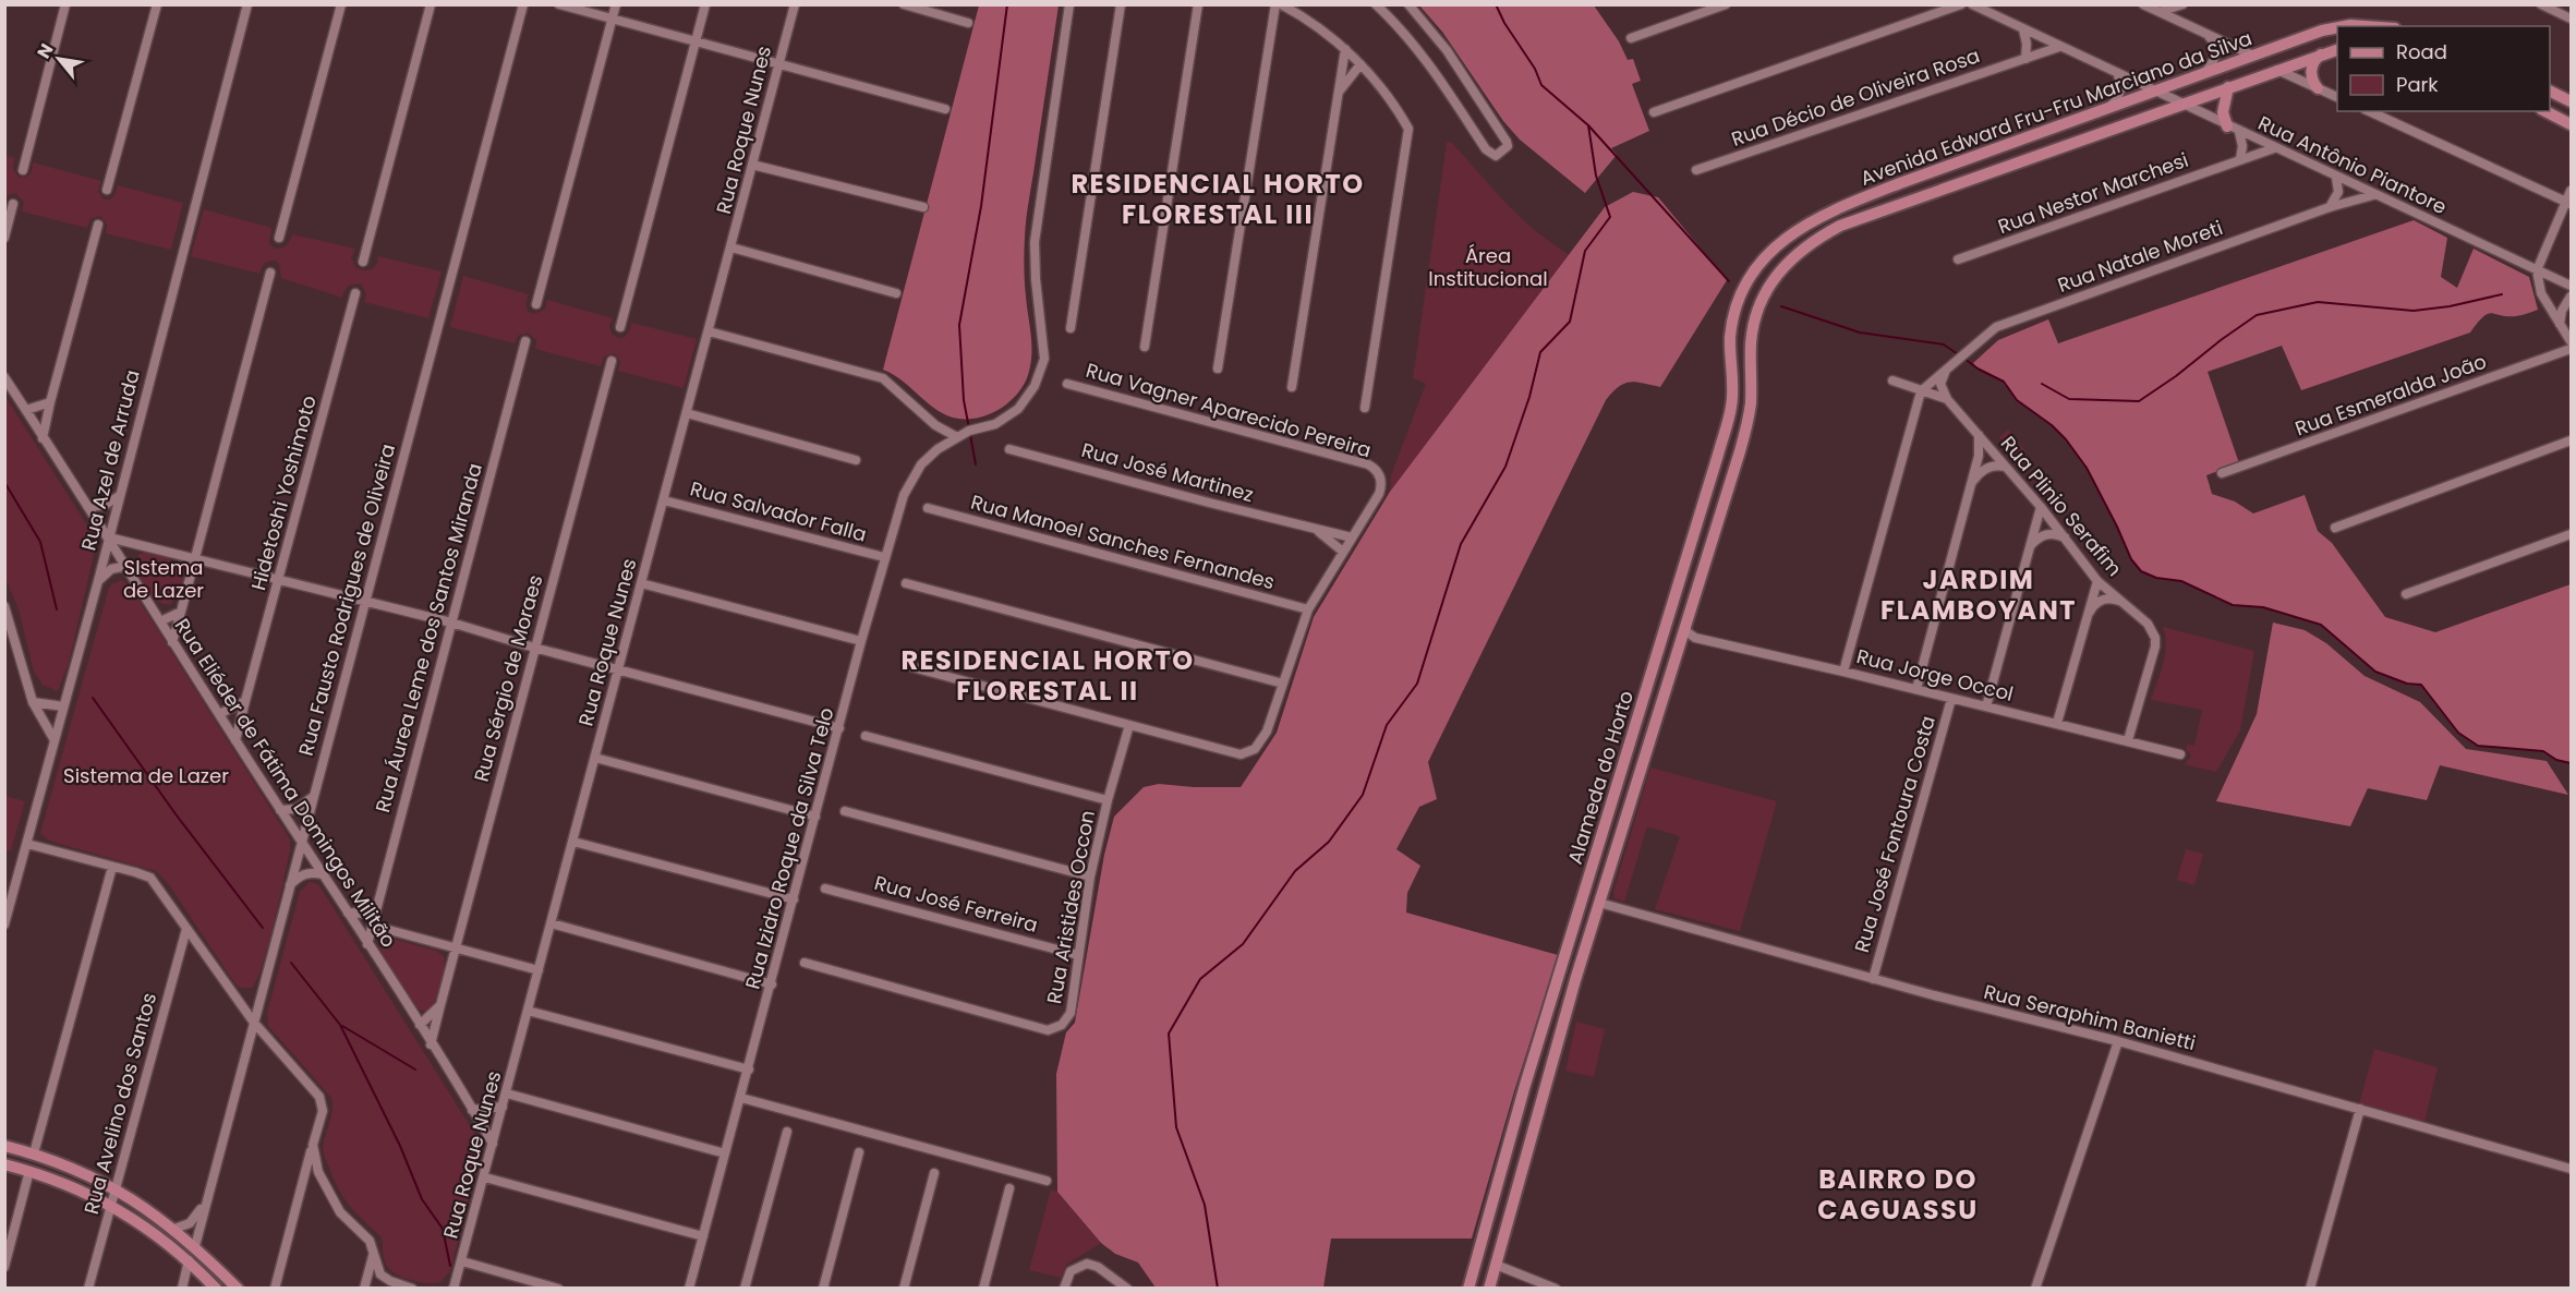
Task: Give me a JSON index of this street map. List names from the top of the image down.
{
  "streets": {
    "main road": ["Avenida Edward Fru-Fru Marciano da Silva", "Alameda do Horto"],
    "street": [
      "Rua Décio de Oliveira Rosa",
      "Rua Roque Nunes",
      "Rua Antônio Piantore",
      "Rua Nestor Marchesi",
      "Rua Natale Moreti",
      "Rua Esmeralda João",
      "Rua Vagner Aparecido Pereira",
      "Rua Azel de Arruda",
      "Rua José Martinez",
      "Hidetoshi Yoshimoto",
      "Rua Plinio Serafim",
      "Rua Salvador Falla",
      "Rua Manoel Sanches Fernandes",
      "Rua Fausto Rodrigues de Oliveira",
      "Rua Áurea Leme dos Santos Miranda",
      "Rua Jorge Occol",
      "Rua Sérgio de Moraes",
      "Rua Eliéder de Fátima Domingos Militão",
      "Rua José Fontoura Costa",
      "Rua Izidro Roque da Silva Telo",
      "Rua José Ferreira",
      "Rua Aristides Occon",
      "Rua Seraphim Banietti",
      "Rua Avelino dos Santos"
    ]
  },
  "crossings": [
    ["Rua Décio de Oliveira Rosa", "Rua Antônio Piantore"],
    ["Avenida Edward Fru-Fru Marciano da Silva", "Rua Antônio Piantore"],
    ["Avenida Edward Fru-Fru Marciano da Silva", "Alameda do Horto"],
    ["Rua Roque Nunes", "Rua Salvador Falla"],
    ["Rua Roque Nunes", "Rua Eliéder de Fátima Domingos Militão"],
    ["Rua Antônio Piantore", "Rua Nestor Marchesi"],
    ["Rua Antônio Piantore", "Rua Natale Moreti"],
    ["Rua Vagner Aparecido Pereira", "Rua José Martinez"],
    ["Rua Vagner Aparecido Pereira", "Rua Manoel Sanches Fernandes"],
    ["Rua Vagner Aparecido Pereira", "Rua Aristides Occon"],
    ["Rua Azel de Arruda", "Rua Eliéder de Fátima Domingos Militão"],
    ["Hidetoshi Yoshimoto", "Rua Eliéder de Fátima Domingos Militão"],
    ["Rua Plinio Serafim", "Rua Jorge Occol"],
    ["Rua Salvador Falla", "Rua Izidro Roque da Silva Telo"],
    ["Rua Fausto Rodrigues de Oliveira", "Rua Eliéder de Fátima Domingos Militão"],
    ["Rua Áurea Leme dos Santos Miranda", "Rua Eliéder de Fátima Domingos Militão"],
    ["Rua Jorge Occol", "Alameda do Horto"],
    ["Rua Jorge Occol", "Rua José Fontoura Costa"],
    ["Rua Sérgio de Moraes", "Rua Eliéder de Fátima Domingos Militão"],
    ["Alameda do Horto", "Rua Seraphim Banietti"],
    ["Rua José Fontoura Costa", "Rua Seraphim Banietti"],
    ["Rua José Ferreira", "Rua Aristides Occon"]
  ],
  "districts": [
    "RESIDENCIAL HORTO FLORESTAL III",
    "JARDIM FLAMBOYANT",
    "RESIDENCIAL HORTO FLORESTAL II",
    "BAIRRO DO CAGUASSU"
  ],
  "parks": ["Área Institucional", "SIstema de Lazer", "Sistema de Lazer"],
  "legend": ["Road", "Park"],
  "north": "top left"
}
